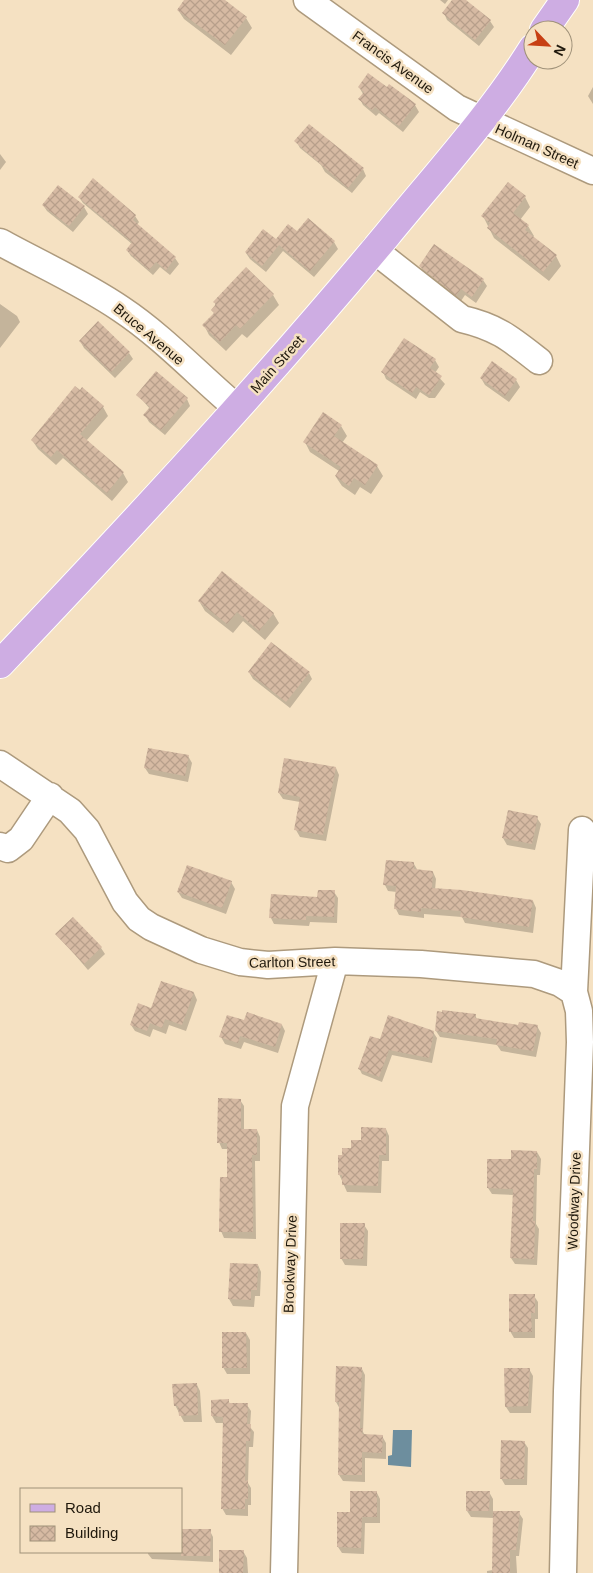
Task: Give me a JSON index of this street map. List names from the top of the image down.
{
  "streets": {
    "main road": ["Main Street"],
    "street": [
      "Francis Avenue",
      "Holman Street",
      "Bruce Avenue",
      "Carlton Street",
      "Woodway Drive",
      "Brookway Drive"
    ]
  },
  "crossings": [
    ["Francis Avenue", "Holman Street"],
    ["Francis Avenue", "Main Street"],
    ["Holman Street", "Main Street"],
    ["Bruce Avenue", "Main Street"],
    ["Carlton Street", "Woodway Drive"],
    ["Carlton Street", "Brookway Drive"]
  ],
  "legend": ["Road", "Building"],
  "north": "bottom right"
}
